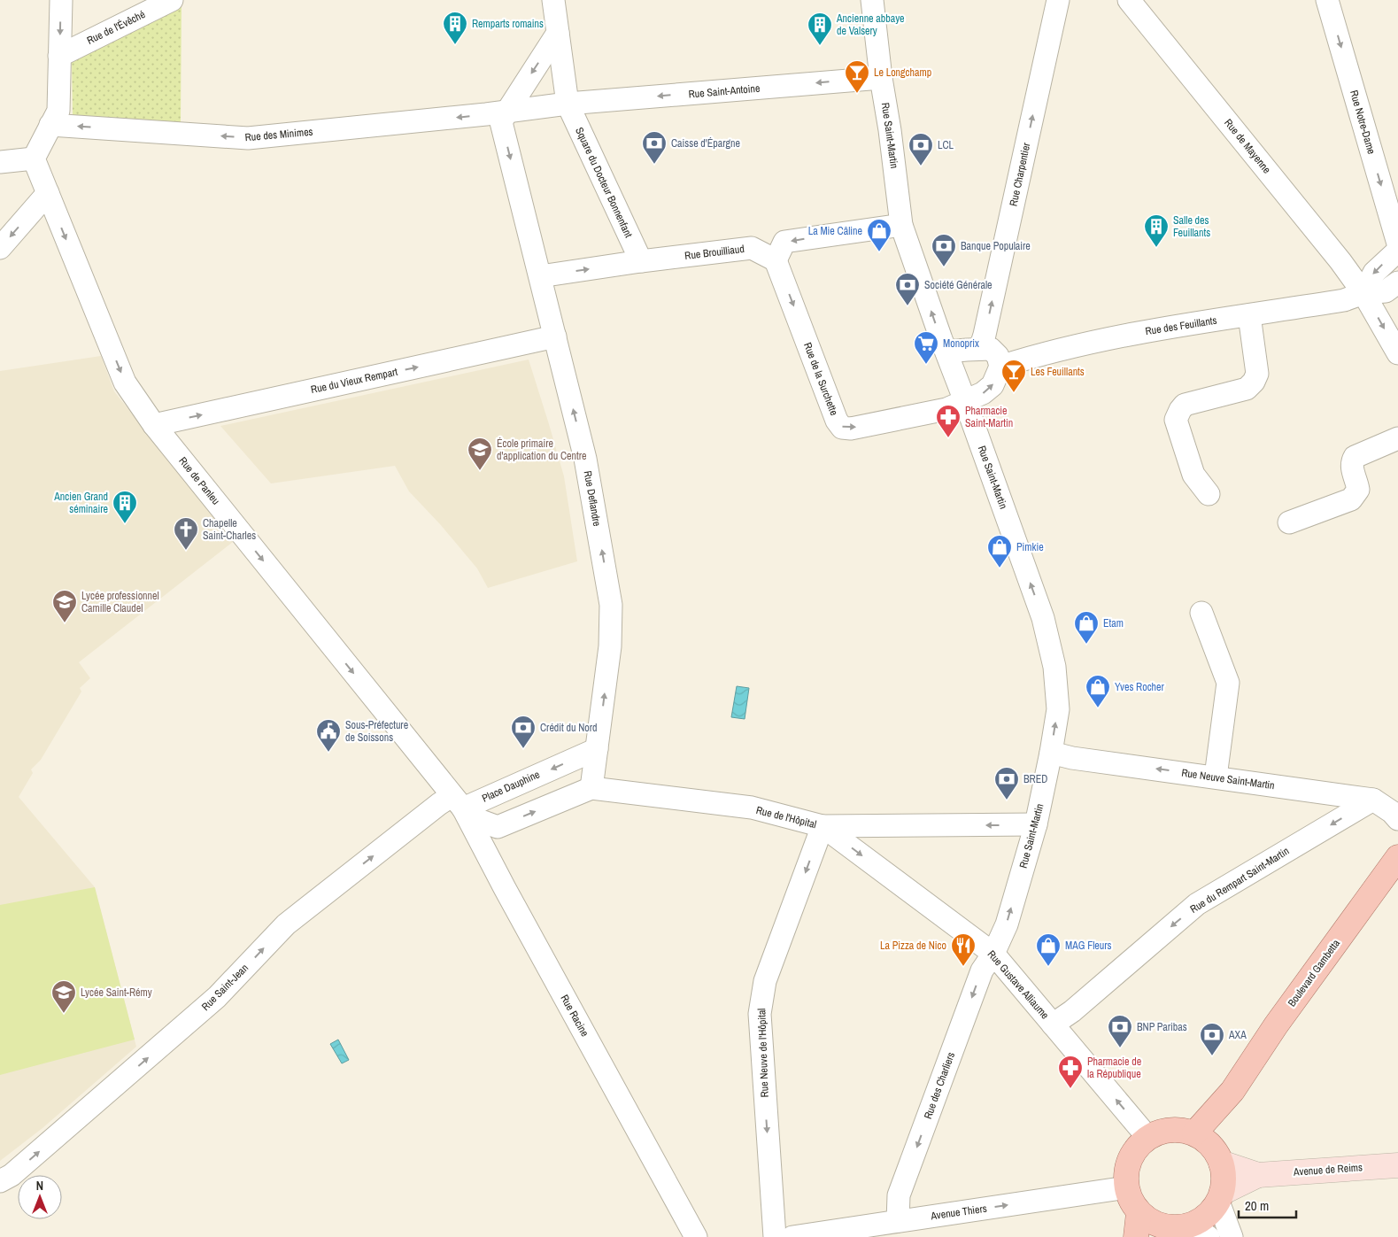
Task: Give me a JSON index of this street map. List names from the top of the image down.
{
  "streets": {
    "main road": ["Boulevard Gambetta", "Avenue de Reims"],
    "street": [
      "Rue de l'Évêché",
      "Rue Saint-Antoine",
      "Rue Notre-Dame",
      "Rue des Minimes",
      "Rue Saint-Martin",
      "Rue de Mayenne",
      "Rue Charpentier",
      "Square du Docteur Bonnenfant",
      "Rue Brouilliaud",
      "Rue des Feuillants",
      "Rue de la Surchette",
      "Rue du Vieux Rempart",
      "Rue de Panleu",
      "Rue Deflandre",
      "Rue Neuve Saint-Martin",
      "Place Dauphine",
      "Rue de l'Hôpital",
      "Rue du Rempart Saint-Martin",
      "Rue Gustave Alliaume",
      "Rue Saint-Jean",
      "Rue Racine",
      "Rue Neuve de l'Hôpital",
      "Rue des Charliers",
      "Avenue Thiers"
    ]
  },
  "crossings": [
    ["Rue Saint-Antoine", "Rue des Minimes"],
    ["Rue Saint-Antoine", "Rue Saint-Martin"],
    ["Rue Saint-Antoine", "Square du Docteur Bonnenfant"],
    ["Rue Saint-Antoine", "Rue Deflandre"],
    ["Rue des Minimes", "Rue Deflandre"],
    ["Rue Saint-Martin", "Rue de la Surchette"],
    ["Rue Saint-Martin", "Rue Neuve Saint-Martin"],
    ["Rue Saint-Martin", "Rue de l'Hôpital"],
    ["Rue Saint-Martin", "Rue Gustave Alliaume"],
    ["Rue Saint-Martin", "Rue des Charliers"],
    ["Rue de Mayenne", "Rue des Feuillants"],
    ["Square du Docteur Bonnenfant", "Rue Brouilliaud"],
    ["Rue Brouilliaud", "Rue de la Surchette"],
    ["Rue Brouilliaud", "Rue Deflandre"],
    ["Rue du Vieux Rempart", "Rue de Panleu"],
    ["Rue du Vieux Rempart", "Rue Deflandre"],
    ["Rue de Panleu", "Place Dauphine"],
    ["Rue de Panleu", "Rue Saint-Jean"],
    ["Rue de Panleu", "Rue Racine"],
    ["Rue Deflandre", "Place Dauphine"],
    ["Rue Deflandre", "Rue de l'Hôpital"],
    ["Rue Neuve Saint-Martin", "Rue du Rempart Saint-Martin"],
    ["Place Dauphine", "Rue Saint-Jean"],
    ["Place Dauphine", "Rue Racine"],
    ["Rue de l'Hôpital", "Rue Gustave Alliaume"],
    ["Rue de l'Hôpital", "Rue Neuve de l'Hôpital"],
    ["Rue du Rempart Saint-Martin", "Rue Gustave Alliaume"],
    ["Boulevard Gambetta", "Rue Gustave Alliaume"],
    ["Boulevard Gambetta", "Avenue de Reims"],
    ["Boulevard Gambetta", "Avenue Thiers"],
    ["Rue Gustave Alliaume", "Rue Neuve de l'Hôpital"],
    ["Rue Gustave Alliaume", "Rue des Charliers"],
    ["Rue Gustave Alliaume", "Avenue de Reims"],
    ["Rue Gustave Alliaume", "Avenue Thiers"],
    ["Rue Saint-Jean", "Rue Racine"],
    ["Rue des Charliers", "Avenue Thiers"],
    ["Avenue de Reims", "Avenue Thiers"]
  ],
  "one_way": [
    "Rue Notre-Dame",
    "Rue des Minimes",
    "Rue Saint-Martin",
    "Rue Charpentier",
    "Rue Brouilliaud",
    "Rue du Vieux Rempart",
    "Rue de Panleu",
    "Rue Neuve Saint-Martin",
    "Rue de l'Hôpital",
    "Rue du Rempart Saint-Martin",
    "Rue Saint-Jean",
    "Rue Neuve de l'Hôpital",
    "Rue des Charliers",
    "Avenue Thiers"
  ],
  "places": {
    "building": [
      "Remparts romains",
      "Ancienne abbaye de Valsery",
      "Salle des Feuillants",
      "Ancien Grand séminaire"
    ],
    "bar": ["Le Longchamp", "Les Feuillants"],
    "bank": [
      "Caisse d'Épargne",
      "LCL",
      "Banque Populaire",
      "Société Générale",
      "Crédit du Nord",
      "BRED",
      "BNP Paribas",
      "AXA"
    ],
    "shop": [
      "La Mie Câline",
      "Pimkie",
      "Etam",
      "Yves Rocher",
      "MAG Fleurs"
    ],
    "supermarket": ["Monoprix"],
    "pharmacy": ["Pharmacie Saint-Martin", "Pharmacie de la République"],
    "school or university": ["École primaire d'application du Centre", "Lycée professionnel Camille Claudel", "Lycée Saint-Rémy"],
    "church": ["Chapelle Saint-Charles"],
    "public building": ["Sous-Préfecture de Soissons"],
    "restaurant": ["La Pizza de Nico"]
  },
  "scale_bar": "20 m",
  "north": "top"
}
